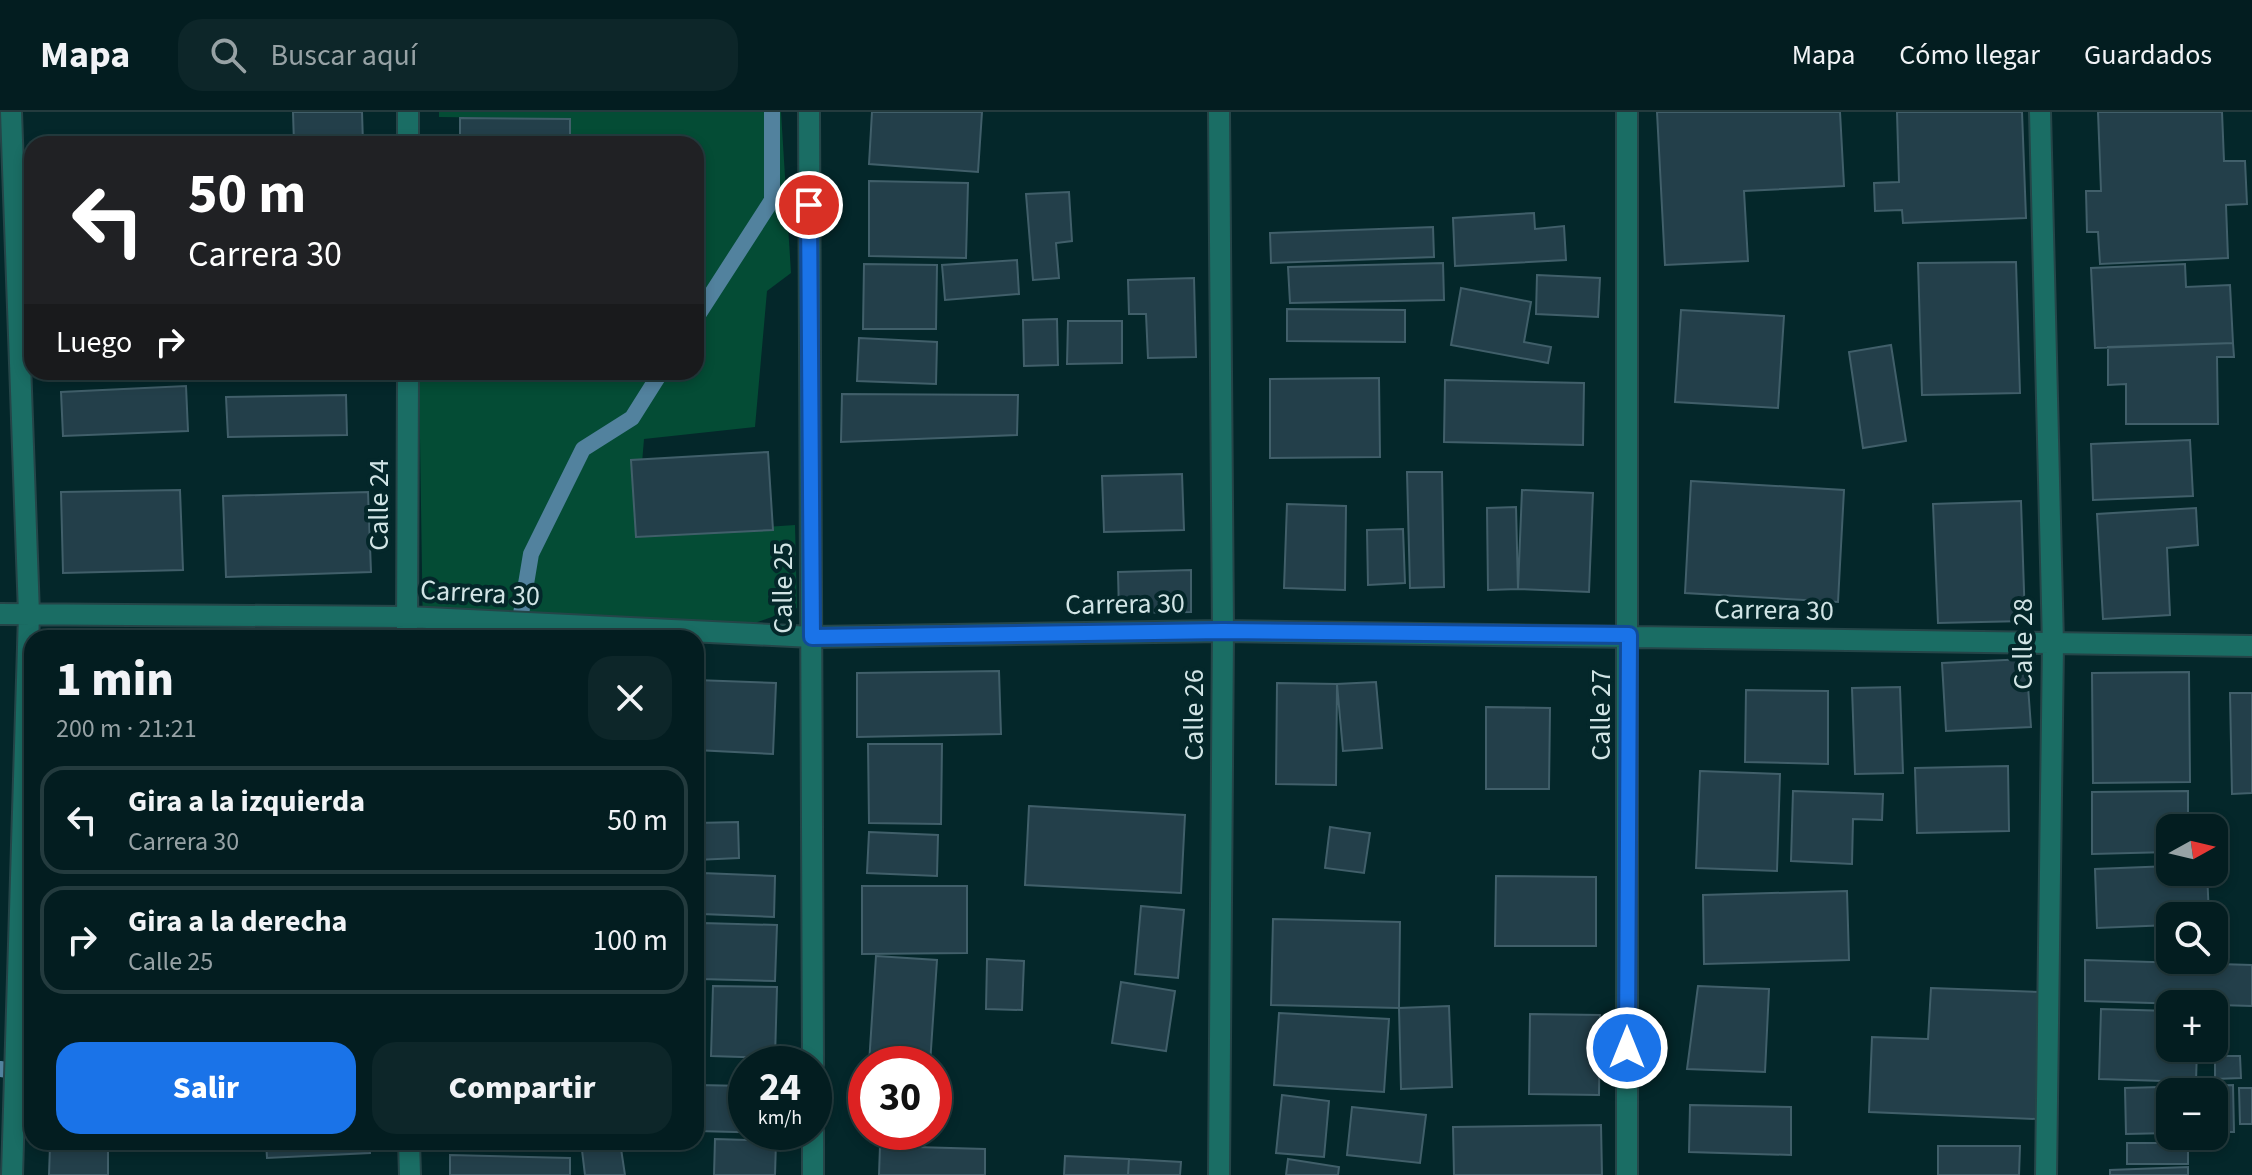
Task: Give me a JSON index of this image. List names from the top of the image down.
{
  "streets": {
    "street": [
      "Calle 24",
      "Calle 25",
      "Carrera 30",
      "Calle 28",
      "Calle 26",
      "Calle 27"
    ]
  },
  "crossings": [
    ["Calle 24", "Carrera 30"],
    ["Calle 25", "Carrera 30"],
    ["Carrera 30", "Calle 28"],
    ["Carrera 30", "Calle 26"],
    ["Carrera 30", "Calle 27"]
  ],
  "north": "right",
  "page": {
    "header": "Mapa",
    "search": "Buscar aquí",
    "nav": ["Mapa", "Cómo llegar", "Guardados"],
    "turn": ["50 m", "Carrera 30"],
    "then": "Luego",
    "heading": ["1 min", "200 m · 21:21"],
    "list": [
      {
        "name": "Gira a la izquierda",
        "note": "Carrera 30",
        "value": "50 m"
      },
      {
        "name": "Gira a la derecha",
        "note": "Calle 25",
        "value": "100 m"
      }
    ],
    "map_buttons": ["+", "−"],
    "buttons": ["Salir", "Compartir"],
    "speed": "24 km/h",
    "limit": "30"
  }
}
